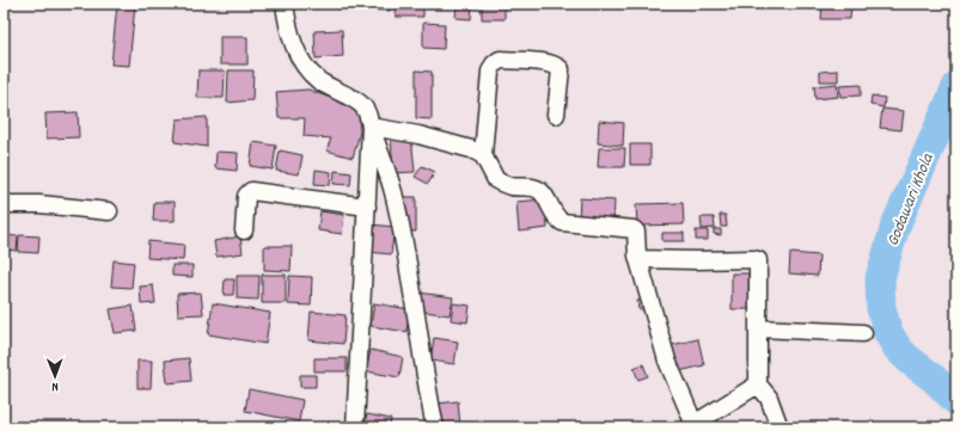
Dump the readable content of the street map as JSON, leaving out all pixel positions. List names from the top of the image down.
{
  "water": ["Godawari Khola"],
  "north": "bottom"
}
